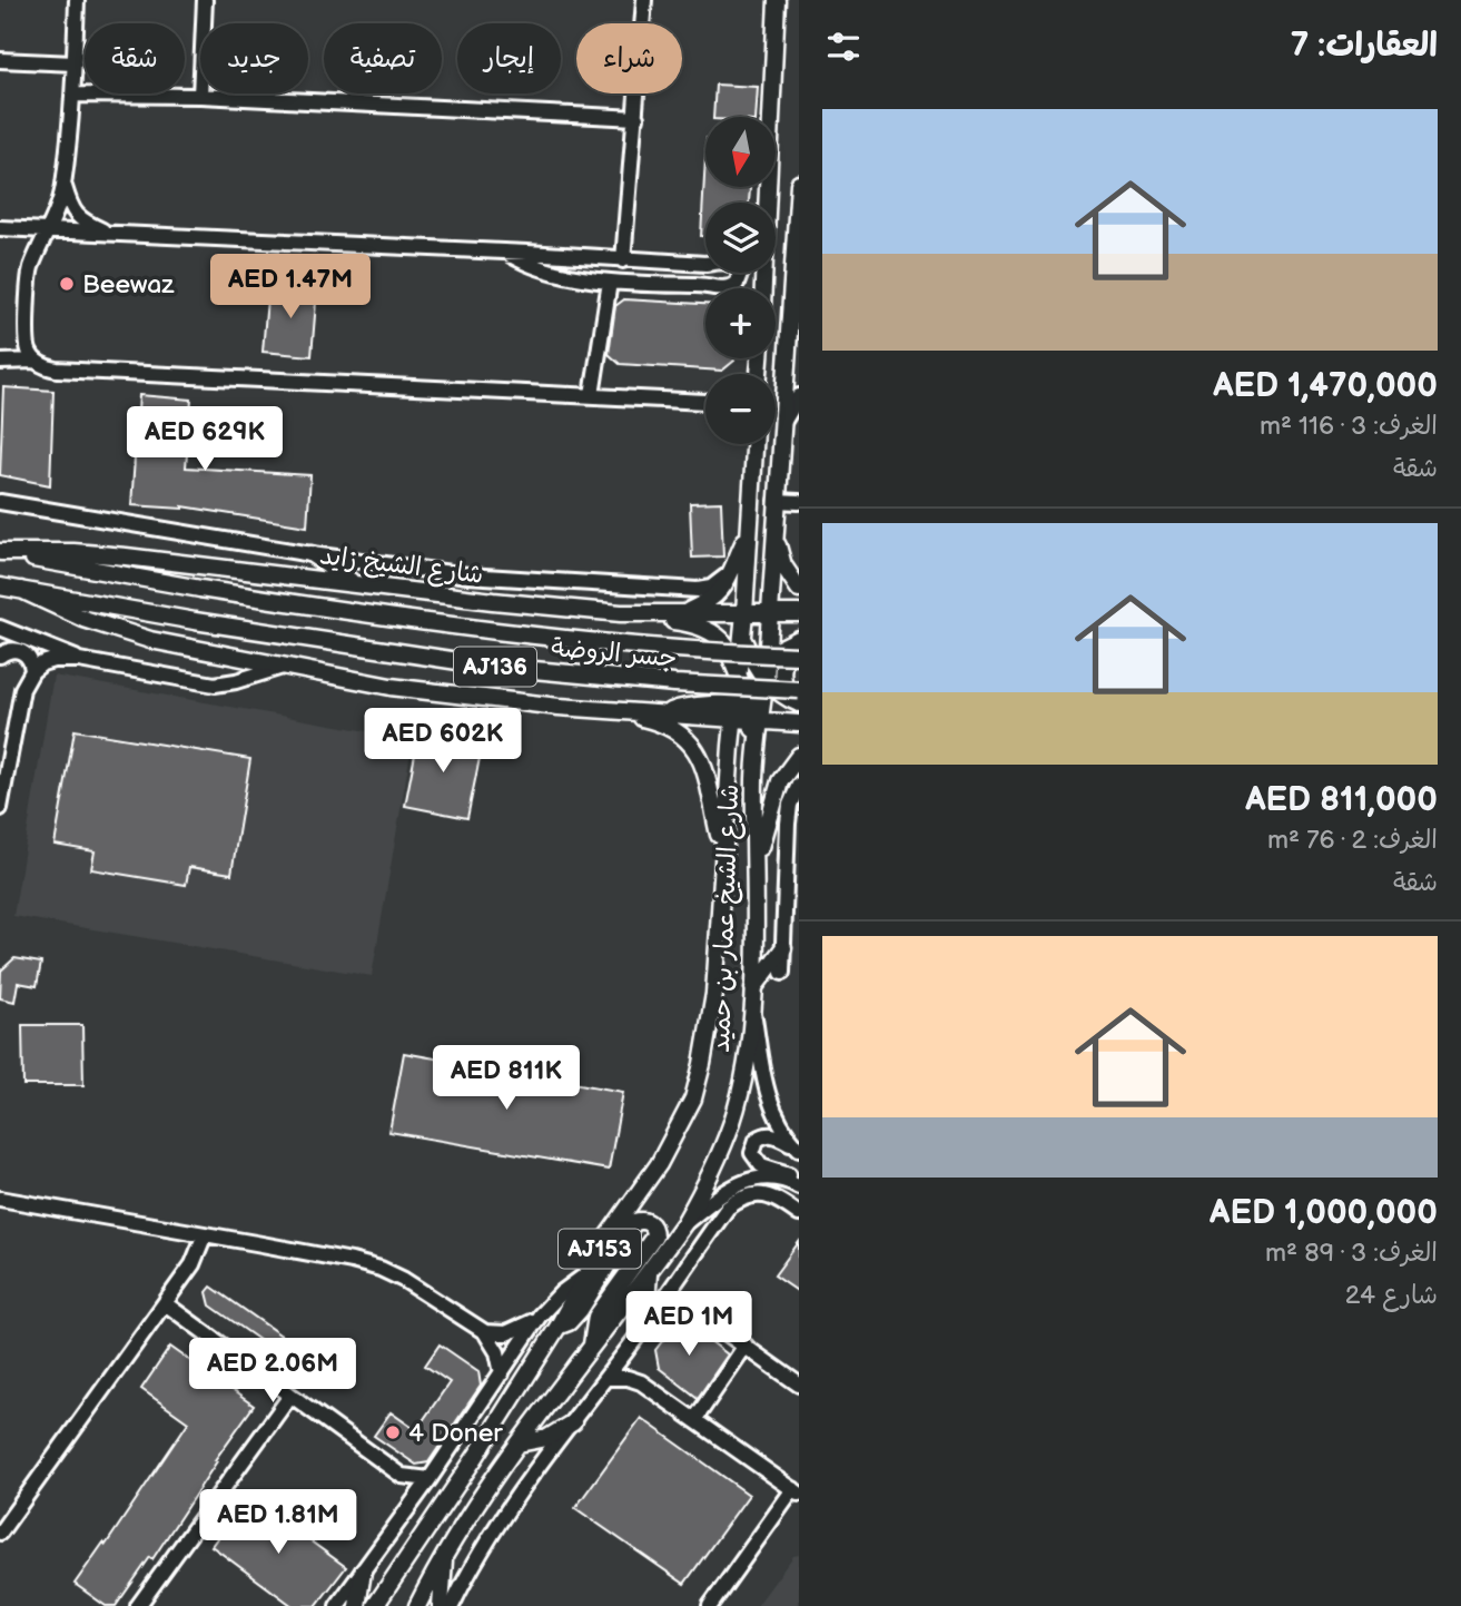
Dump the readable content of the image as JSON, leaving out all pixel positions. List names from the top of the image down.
{
  "streets": {
    "main road": [
      "شارع الشيخ زايد",
      "جسر الروضة",
      "AJ136",
      "شارع الشيخ عمار بن حميد",
      "AJ153"
    ]
  },
  "crossings": [
    ["شارع الشيخ زايد", "جسر الروضة"],
    ["شارع الشيخ زايد", "شارع الشيخ عمار بن حميد"]
  ],
  "places": ["Beewaz", "4 Doner"],
  "north": "bottom",
  "page": {
    "heading": "العقارات: 7",
    "chip": [
      "شراء",
      "إيجار",
      "تصفية",
      "جديد",
      "شقة"
    ],
    "list": [
      {
        "name": "AED 1,470,000",
        "note": "الغرف: 3 · 116 m² · شقة"
      },
      {
        "name": "AED 811,000",
        "note": "الغرف: 2 · 76 m² · شقة"
      },
      {
        "name": "AED 1,000,000",
        "note": "الغرف: 3 · 89 m² · شارع 24"
      }
    ],
    "map_buttons": ["+", "−"],
    "price": [
      "AED 1.47M",
      "AED 629K",
      "AED 602K",
      "AED 811K",
      "AED 1M",
      "AED 2.06M",
      "AED 1.81M"
    ]
  }
}
